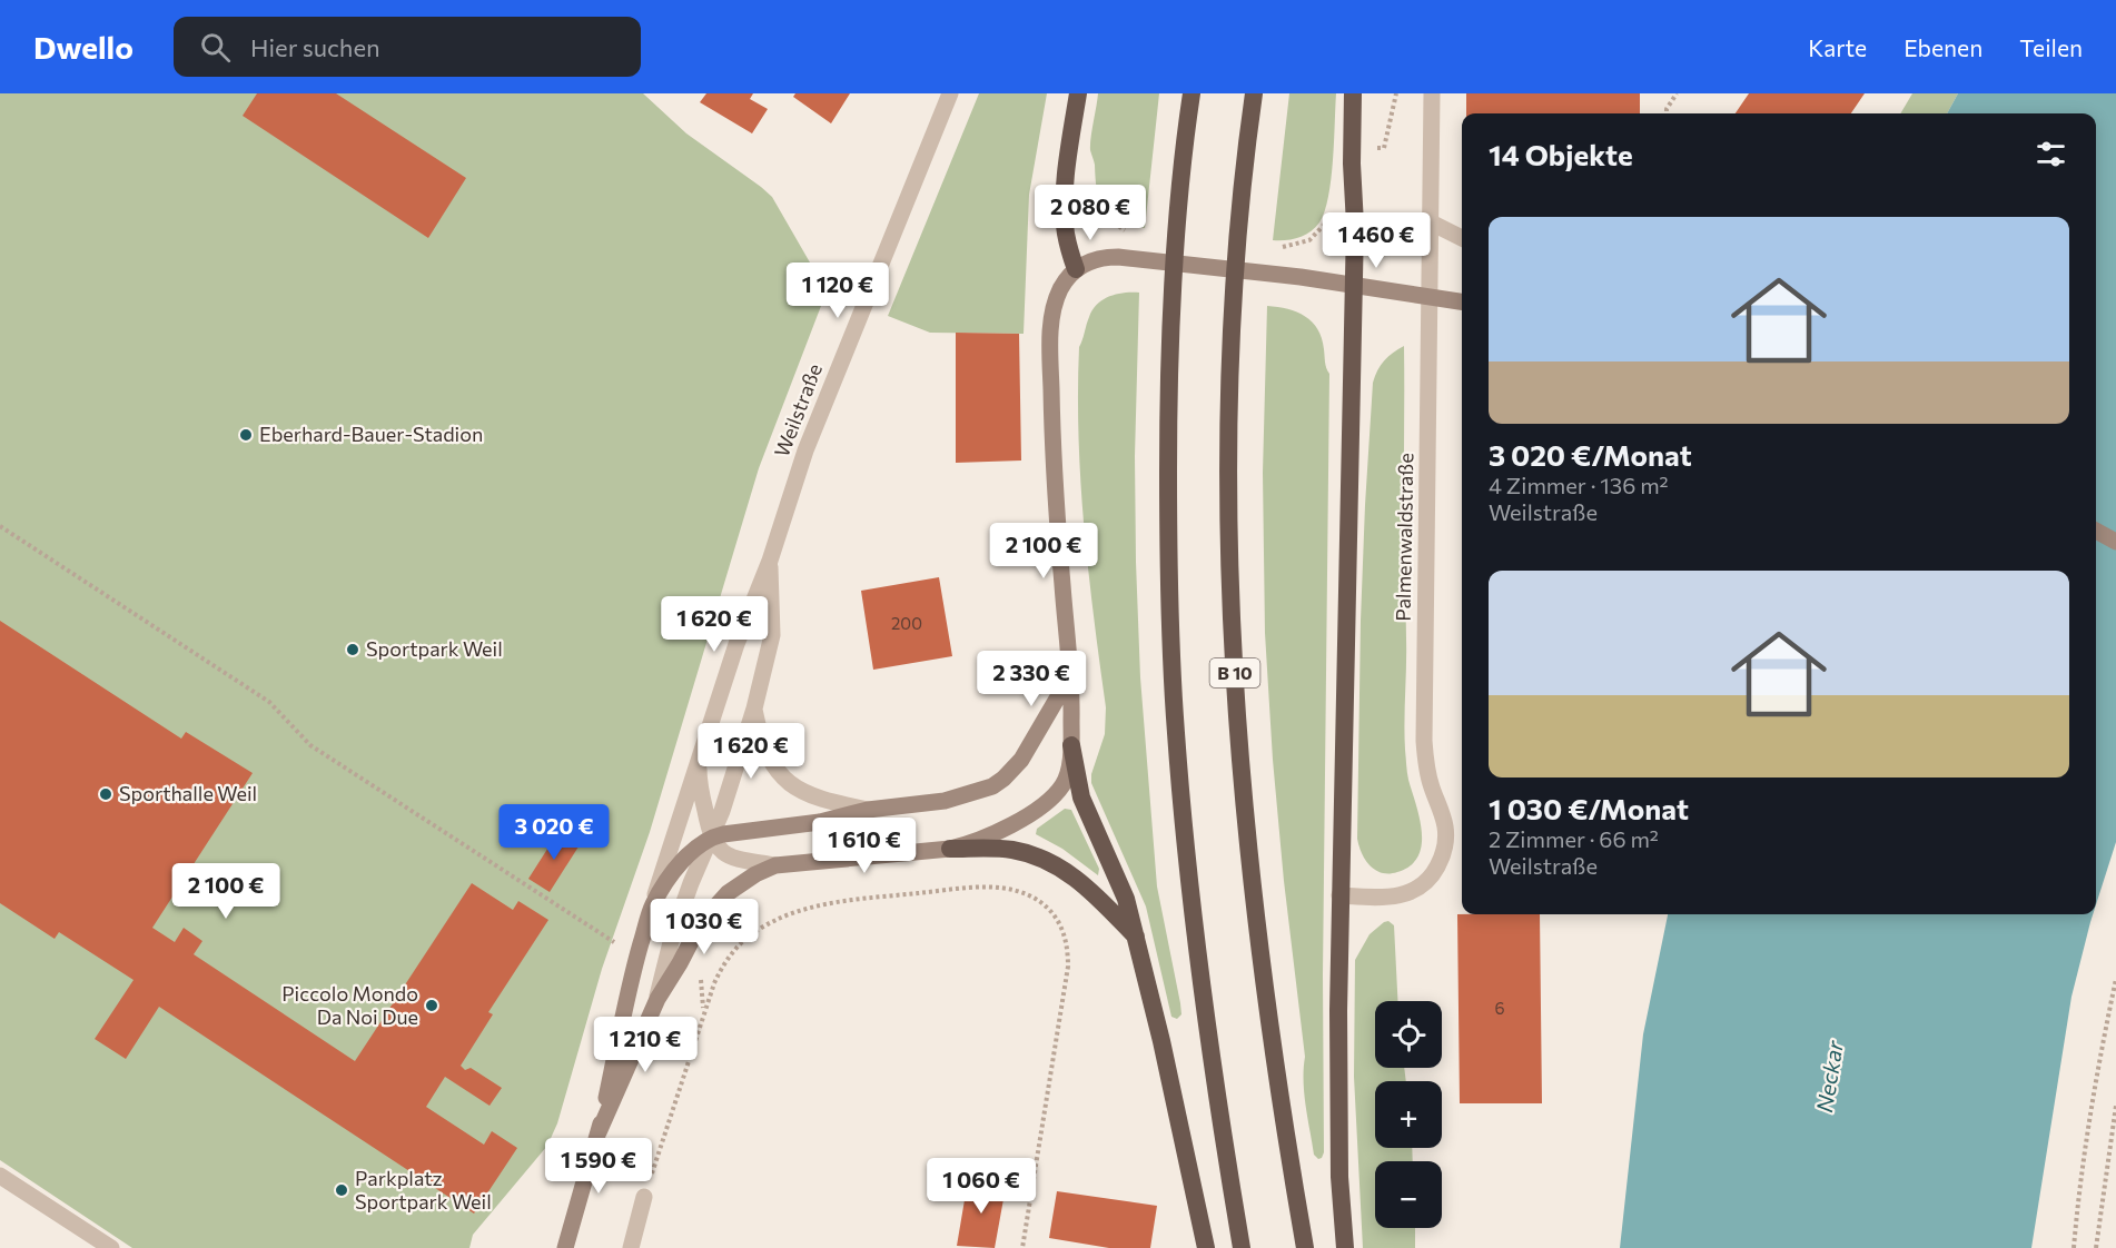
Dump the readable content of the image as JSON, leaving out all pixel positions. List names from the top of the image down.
{
  "streets": {
    "highway": ["B 10"],
    "main road": ["Weilstraße"],
    "street": ["Palmenwaldstraße"]
  },
  "water": ["Neckar"],
  "places": [
    "Eberhard-Bauer-Stadion",
    "Sportpark Weil",
    "Sporthalle Weil",
    "Piccolo Mondo Da Noi Due",
    "Parkplatz Sportpark Weil"
  ],
  "house_numbers": ["200", "6"],
  "page": {
    "header": "Dwello",
    "search": "Hier suchen",
    "nav": ["Karte", "Ebenen", "Teilen"],
    "heading": "14 Objekte",
    "price": [
      "2 080 €",
      "1 460 €",
      "1 120 €",
      "2 100 €",
      "1 620 €",
      "2 330 €",
      "1 620 €",
      "3 020 €",
      "1 610 €",
      "2 100 €",
      "1 030 €",
      "1 210 €",
      "1 590 €",
      "1 060 €"
    ],
    "list": [
      {
        "name": "3 020 €/Monat",
        "note": "4 Zimmer · 136 m² · Weilstraße"
      },
      {
        "name": "1 030 €/Monat",
        "note": "2 Zimmer · 66 m² · Weilstraße"
      }
    ],
    "map_buttons": ["+", "−"]
  }
}
